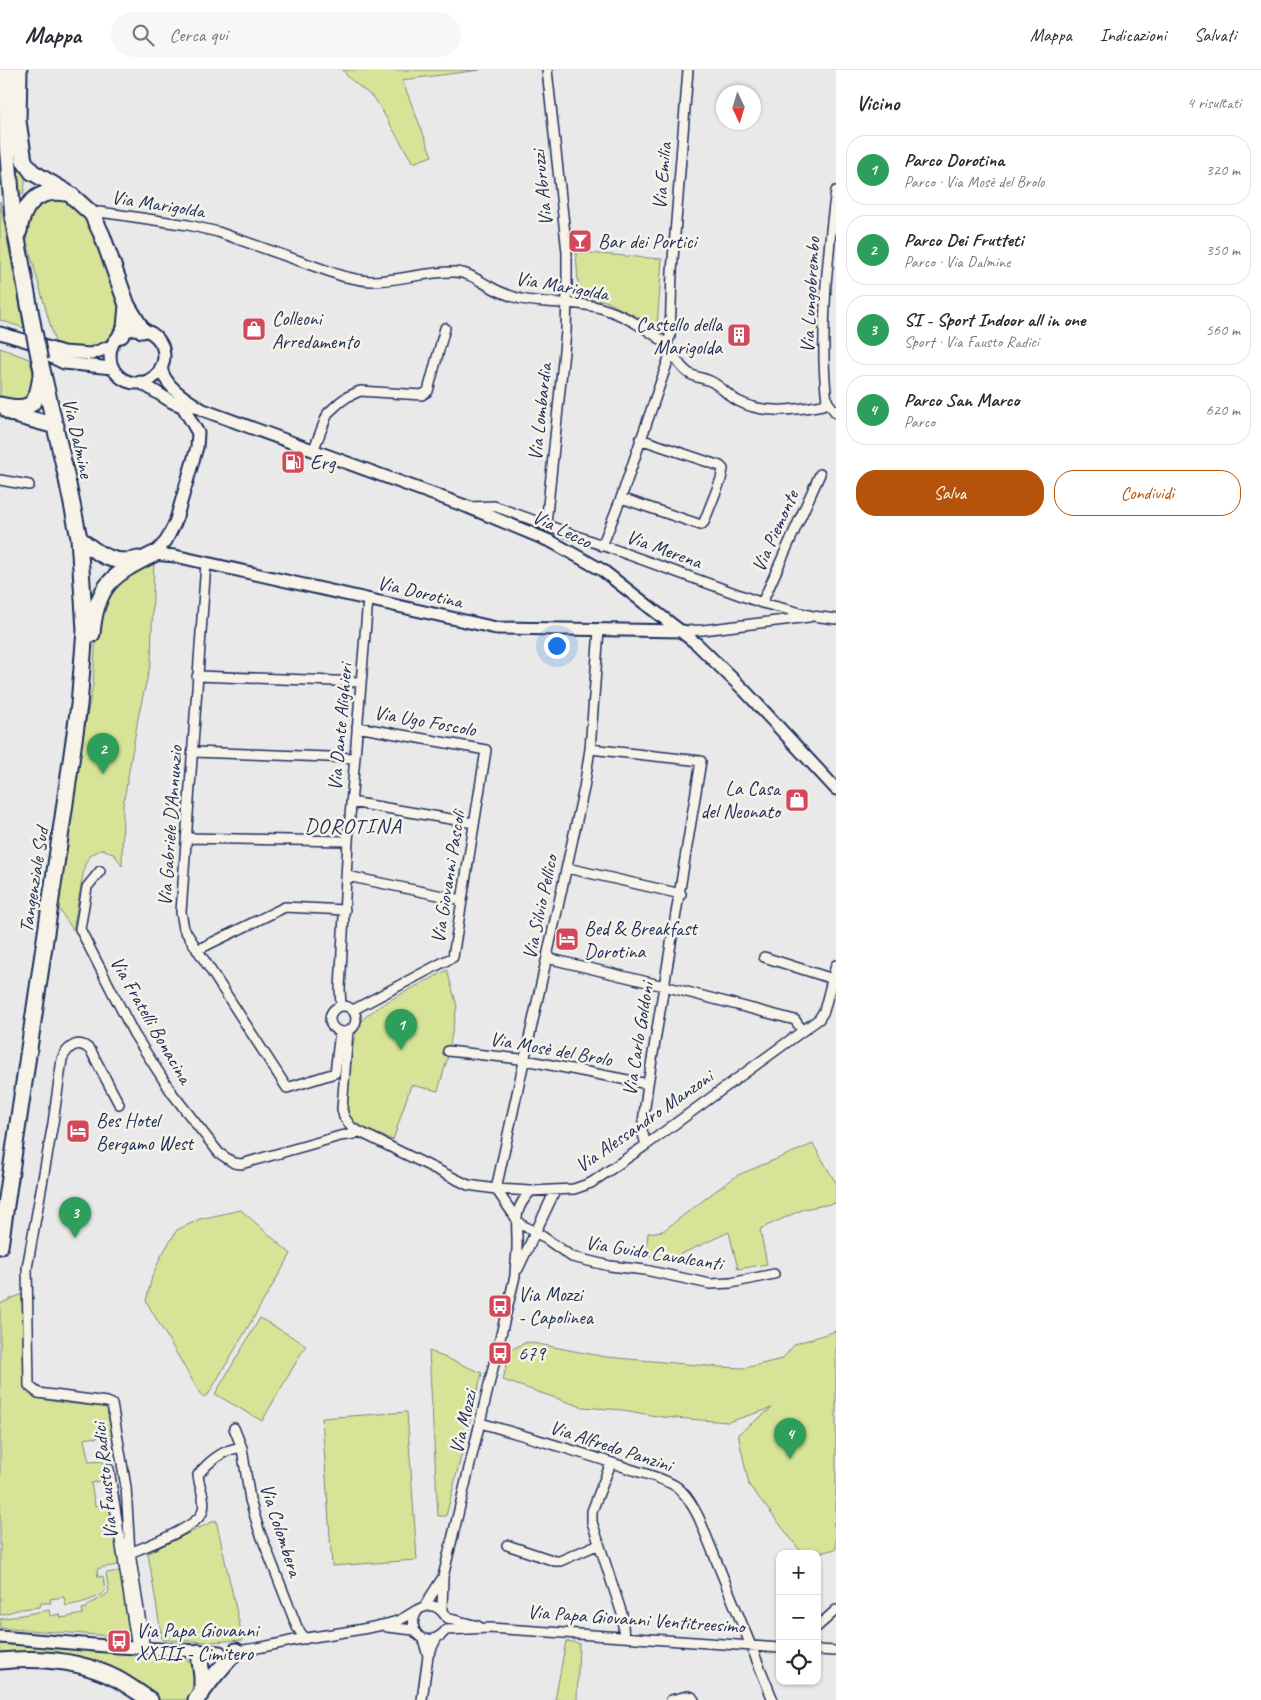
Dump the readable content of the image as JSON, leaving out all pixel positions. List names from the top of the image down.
{
  "streets": {
    "highway": ["Via Dalmine", "Tangenziale Sud"],
    "main road": ["Via Lecco", "Via Dorotina"],
    "street": [
      "Via Emilia",
      "Via Abruzzi",
      "Via Marigolda",
      "Via Lungobrembo",
      "Via Lombardia",
      "Via Piemonte",
      "Via Merena",
      "Via Ugo Foscolo",
      "Via Dante Alighieri",
      "Via Gabriele D'Annunzio",
      "Via Giovanni Pascoli",
      "Via Silvio Pellico",
      "Via Fratelli Bonacina",
      "Via Carlo Goldoni",
      "Via Mosè del Brolo",
      "Via Alessandro Manzoni",
      "Via Guido Cavalcanti",
      "Via Mozzi",
      "Via Alfredo Panzini",
      "Via Fausto Radici",
      "Via Colombera",
      "Via Papa Giovanni Ventitreesimo"
    ]
  },
  "crossings": [
    ["Via Emilia", "Via Marigolda"],
    ["Via Emilia", "Via Merena"],
    ["Via Abruzzi", "Via Marigolda"],
    ["Via Abruzzi", "Via Lombardia"],
    ["Via Marigolda", "Via Lungobrembo"],
    ["Via Marigolda", "Via Lombardia"],
    ["Via Lombardia", "Via Merena"],
    ["Via Dalmine", "Tangenziale Sud"],
    ["Via Lecco", "Via Merena"],
    ["Via Lecco", "Via Dorotina"],
    ["Via Piemonte", "Via Merena"],
    ["Via Merena", "Via Dorotina"],
    ["Via Dorotina", "Via Dante Alighieri"],
    ["Via Dorotina", "Via Gabriele D'Annunzio"],
    ["Via Dorotina", "Via Silvio Pellico"],
    ["Via Ugo Foscolo", "Via Dante Alighieri"],
    ["Via Ugo Foscolo", "Via Giovanni Pascoli"],
    ["Via Dante Alighieri", "Via Gabriele D'Annunzio"],
    ["Via Dante Alighieri", "Via Giovanni Pascoli"],
    ["Via Dante Alighieri", "Via Alessandro Manzoni"],
    ["Via Gabriele D'Annunzio", "Via Giovanni Pascoli"],
    ["Via Gabriele D'Annunzio", "Via Alessandro Manzoni"],
    ["Via Giovanni Pascoli", "Via Alessandro Manzoni"],
    ["Via Silvio Pellico", "Via Carlo Goldoni"],
    ["Via Silvio Pellico", "Via Mosè del Brolo"],
    ["Via Silvio Pellico", "Via Alessandro Manzoni"],
    ["Via Fratelli Bonacina", "Via Alessandro Manzoni"],
    ["Via Carlo Goldoni", "Via Mosè del Brolo"],
    ["Via Carlo Goldoni", "Via Alessandro Manzoni"],
    ["Via Alessandro Manzoni", "Via Mozzi"],
    ["Via Guido Cavalcanti", "Via Mozzi"],
    ["Via Mozzi", "Via Alfredo Panzini"],
    ["Via Alfredo Panzini", "Via Papa Giovanni Ventitreesimo"]
  ],
  "districts": ["DOROTINA"],
  "places": {
    "bar": ["Bar dei Portici"],
    "shop": ["Colleoni Arredamento", "La Casa del Neonato"],
    "building": ["Castello della Marigolda"],
    "fuel station": ["Erg"],
    "hotel": ["Bed & Breakfast Dorotina", "Bes Hotel Bergamo West"],
    "bus stop": ["Via Mozzi - Capolinea", "679", "Via Papa Giovanni XXIII - Cimitero"]
  },
  "north": "bottom",
  "page": {
    "header": "Mappa",
    "search": "Cerca qui",
    "nav": ["Mappa", "Indicazioni", "Salvati"],
    "heading": ["Vicino", "4 risultati"],
    "list": [
      {
        "mark": "1",
        "name": "Parco Dorotina",
        "note": "Parco · Via Mosè del Brolo",
        "value": "320 m"
      },
      {
        "mark": "2",
        "name": "Parco Dei Frutteti",
        "note": "Parco · Via Dalmine",
        "value": "350 m"
      },
      {
        "mark": "3",
        "name": "SI - Sport Indoor all in one",
        "note": "Sport · Via Fausto Radici",
        "value": "560 m"
      },
      {
        "mark": "4",
        "name": "Parco San Marco",
        "note": "Parco",
        "value": "620 m"
      }
    ],
    "buttons": ["Salva", "Condividi"],
    "pins": [
      "2",
      "1",
      "3",
      "4"
    ],
    "map_buttons": ["+", "−"]
  }
}
